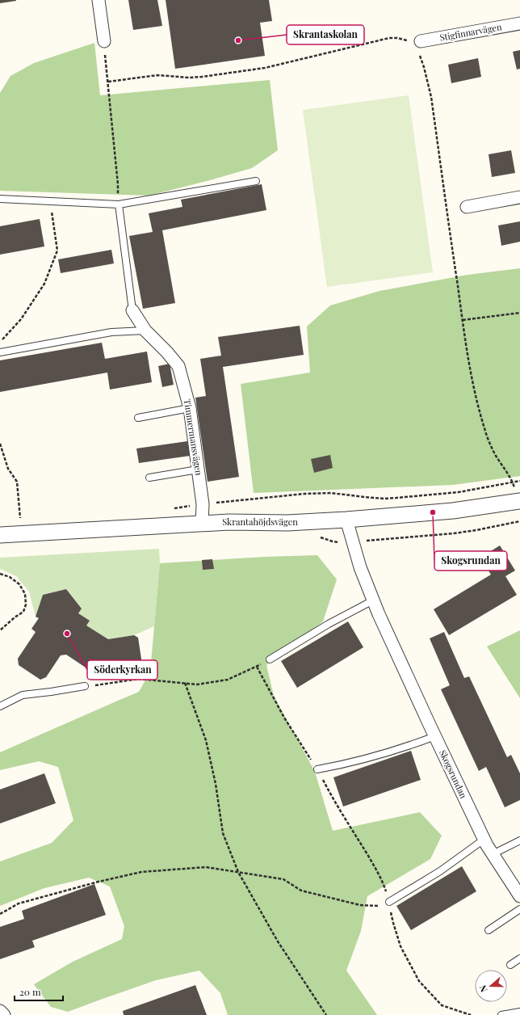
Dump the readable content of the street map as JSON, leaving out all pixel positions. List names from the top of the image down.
{
  "streets": {
    "street": [
      "Stigfinnarvägen",
      "Timmermansvägen",
      "Skrantahöjdsvägen",
      "Skogsrundan"
    ]
  },
  "crossings": [
    ["Timmermansvägen", "Skrantahöjdsvägen"],
    ["Skrantahöjdsvägen", "Skogsrundan"]
  ],
  "places": ["Skrantaskolan", "Skogsrundan", "Söderkyrkan"],
  "scale_bar": "20 m",
  "north": "left"
}
